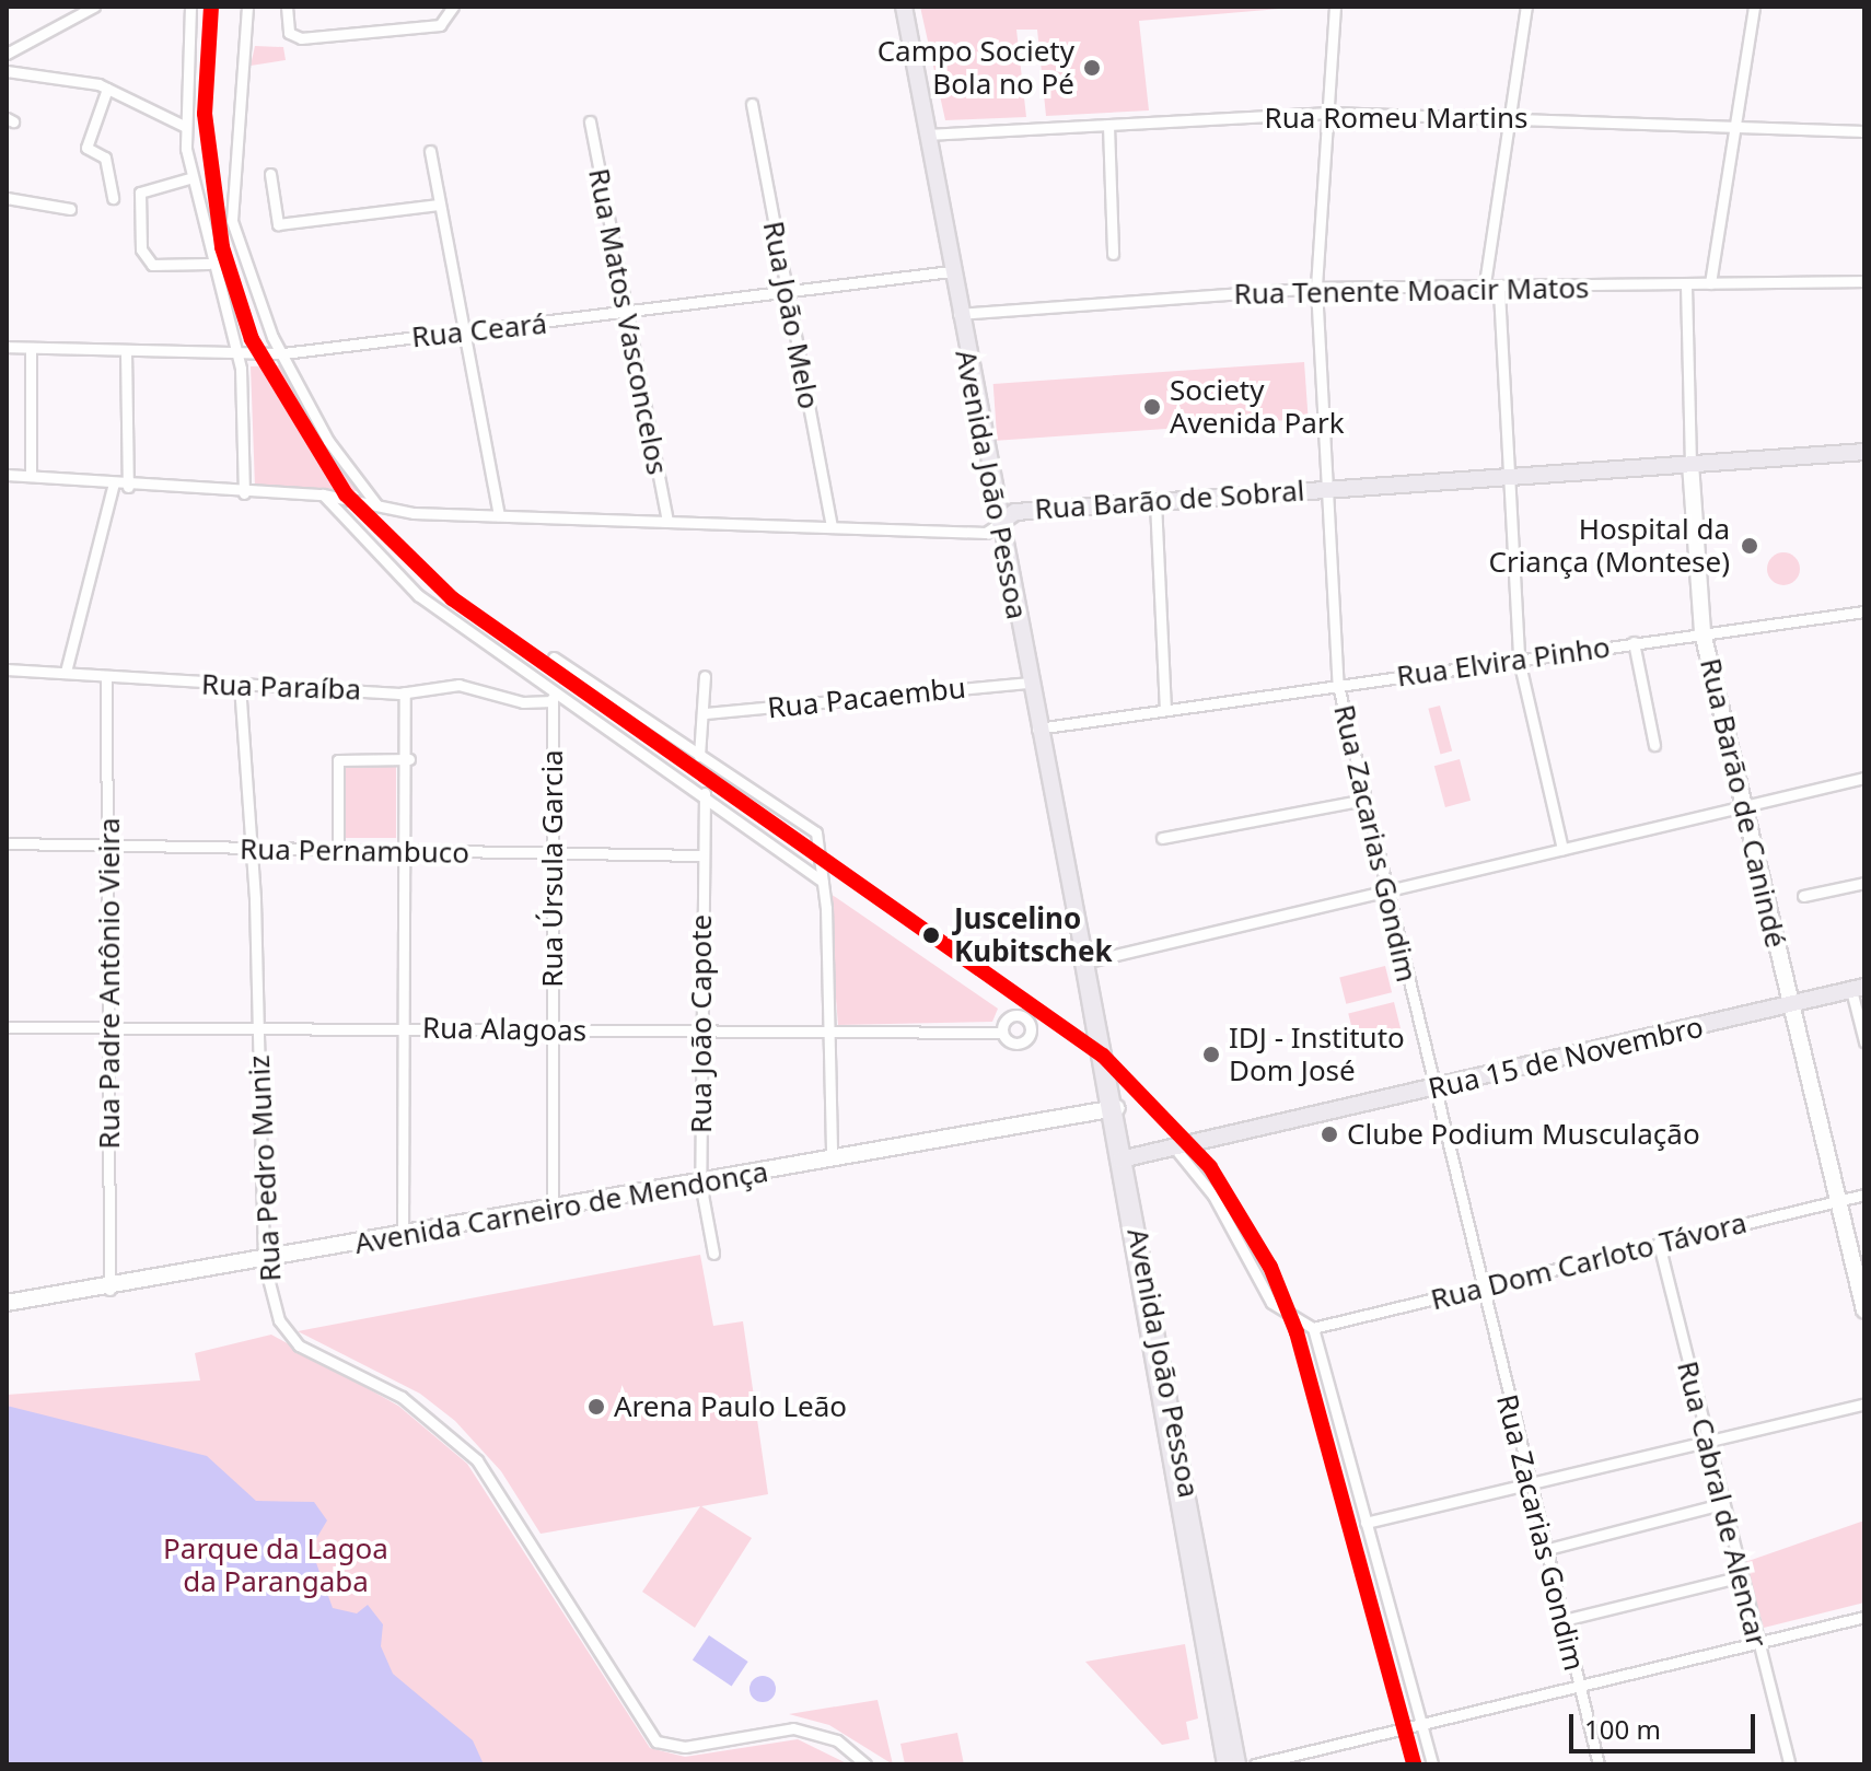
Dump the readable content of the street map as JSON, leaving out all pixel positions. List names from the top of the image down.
{
  "streets": {
    "main road": [
      "Avenida João Pessoa",
      "Rua Barão de Sobral",
      "Rua Barão de Canindé",
      "Rua 15 de Novembro",
      "Avenida Carneiro de Mendonça"
    ],
    "street": [
      "Rua Romeu Martins",
      "Rua Tenente Moacir Matos",
      "Rua João Melo",
      "Rua Matos Vasconcelos",
      "Rua Ceará",
      "Rua Elvira Pinho",
      "Rua Paraíba",
      "Rua Pacaembu",
      "Rua Zacarias Gondim",
      "Rua Pernambuco",
      "Rua Úrsula Garcia",
      "Rua Padre Antônio Vieira",
      "Rua João Capote",
      "Rua Alagoas",
      "Rua Pedro Muniz",
      "Rua Dom Carloto Távora",
      "Rua Cabral de Alencar"
    ]
  },
  "crossings": [
    ["Rua Romeu Martins", "Avenida João Pessoa"],
    ["Rua Romeu Martins", "Rua Zacarias Gondim"],
    ["Rua Tenente Moacir Matos", "Avenida João Pessoa"],
    ["Rua Tenente Moacir Matos", "Rua Barão de Canindé"],
    ["Rua Tenente Moacir Matos", "Rua Zacarias Gondim"],
    ["Rua João Melo", "Rua Ceará"],
    ["Rua João Melo", "Rua Barão de Sobral"],
    ["Rua Matos Vasconcelos", "Rua Ceará"],
    ["Rua Matos Vasconcelos", "Rua Barão de Sobral"],
    ["Rua Ceará", "Avenida João Pessoa"],
    ["Avenida João Pessoa", "Rua Barão de Sobral"],
    ["Avenida João Pessoa", "Rua Elvira Pinho"],
    ["Avenida João Pessoa", "Rua Pacaembu"],
    ["Avenida João Pessoa", "Rua 15 de Novembro"],
    ["Avenida João Pessoa", "Avenida Carneiro de Mendonça"],
    ["Rua Barão de Sobral", "Rua Barão de Canindé"],
    ["Rua Barão de Sobral", "Rua Zacarias Gondim"],
    ["Rua Elvira Pinho", "Rua Barão de Canindé"],
    ["Rua Elvira Pinho", "Rua Zacarias Gondim"],
    ["Rua Paraíba", "Rua Úrsula Garcia"],
    ["Rua Paraíba", "Rua Padre Antônio Vieira"],
    ["Rua Paraíba", "Rua Pedro Muniz"],
    ["Rua Barão de Canindé", "Rua 15 de Novembro"],
    ["Rua Barão de Canindé", "Rua Dom Carloto Távora"],
    ["Rua Zacarias Gondim", "Rua 15 de Novembro"],
    ["Rua Zacarias Gondim", "Rua Dom Carloto Távora"],
    ["Rua Pernambuco", "Rua Úrsula Garcia"],
    ["Rua Pernambuco", "Rua Padre Antônio Vieira"],
    ["Rua Pernambuco", "Rua João Capote"],
    ["Rua Pernambuco", "Rua Pedro Muniz"],
    ["Rua Úrsula Garcia", "Rua Alagoas"],
    ["Rua Úrsula Garcia", "Avenida Carneiro de Mendonça"],
    ["Rua Padre Antônio Vieira", "Rua Alagoas"],
    ["Rua Padre Antônio Vieira", "Avenida Carneiro de Mendonça"],
    ["Rua João Capote", "Rua Alagoas"],
    ["Rua João Capote", "Avenida Carneiro de Mendonça"],
    ["Rua Alagoas", "Rua Pedro Muniz"],
    ["Rua Pedro Muniz", "Avenida Carneiro de Mendonça"],
    ["Rua Dom Carloto Távora", "Rua Cabral de Alencar"]
  ],
  "parks": ["Parque da Lagoa da Parangaba"],
  "places": [
    "Campo Society Bola no Pé",
    "Society Avenida Park",
    "Hospital da Criança (Montese)",
    "Juscelino Kubitschek",
    "IDJ - Instituto Dom José",
    "Clube Podium Musculação",
    "Arena Paulo Leão"
  ],
  "scale_bar": "100 m"
}
